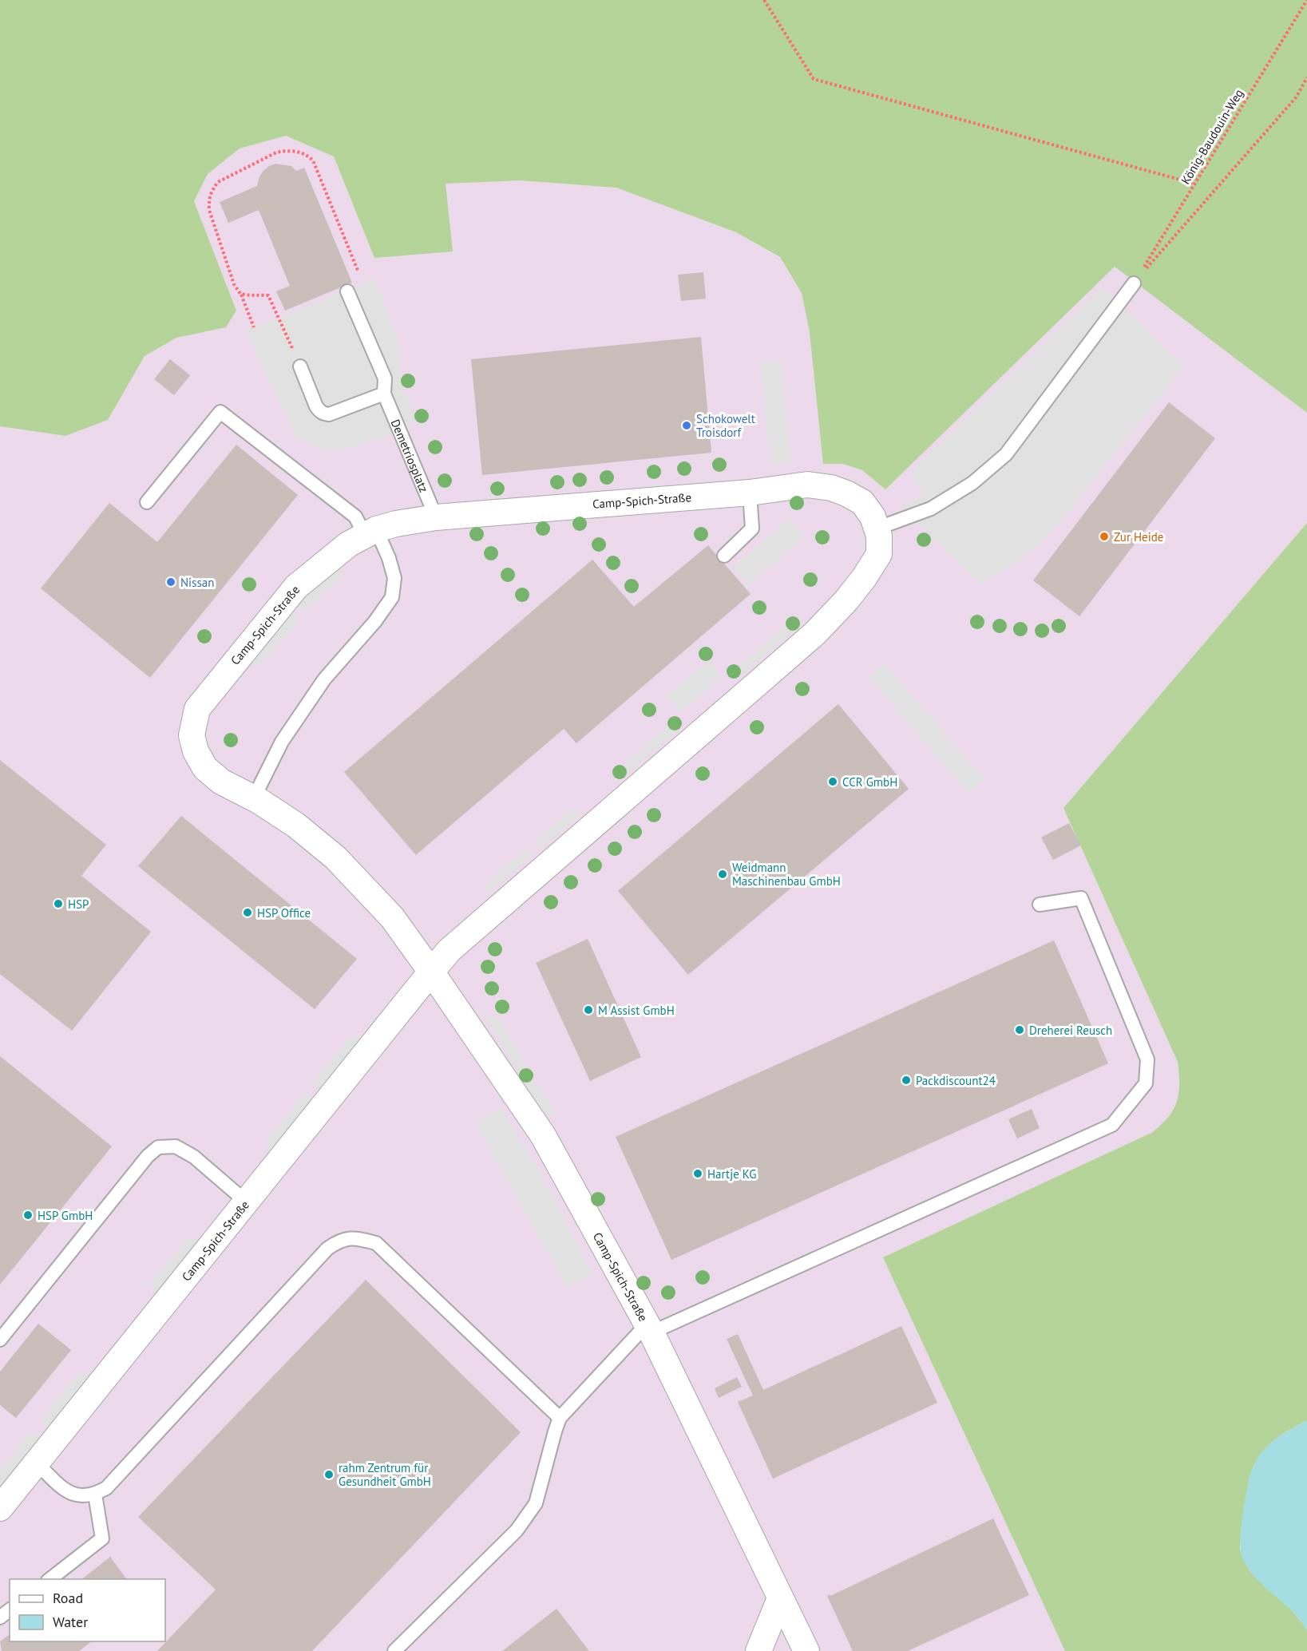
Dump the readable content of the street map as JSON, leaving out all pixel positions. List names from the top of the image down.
{
  "streets": {
    "street": ["Camp-Spich-Straße"],
    "lane": ["Demetriosplatz"],
    "path": ["König-Baudouin-Weg"]
  },
  "crossings": [
    ["Demetriosplatz", "Camp-Spich-Straße"]
  ],
  "places": [
    "Schokowelt Troisdorf",
    "Zur Heide",
    "Nissan",
    "CCR GmbH",
    "Weidmann Maschinenbau GmbH",
    "HSP",
    "HSP Office",
    "M Assist GmbH",
    "Dreherei Reusch",
    "Packdiscount24",
    "Hartje KG",
    "HSP GmbH",
    "rahm Zentrum für Gesundheit GmbH"
  ],
  "legend": ["Road", "Water"]
}
